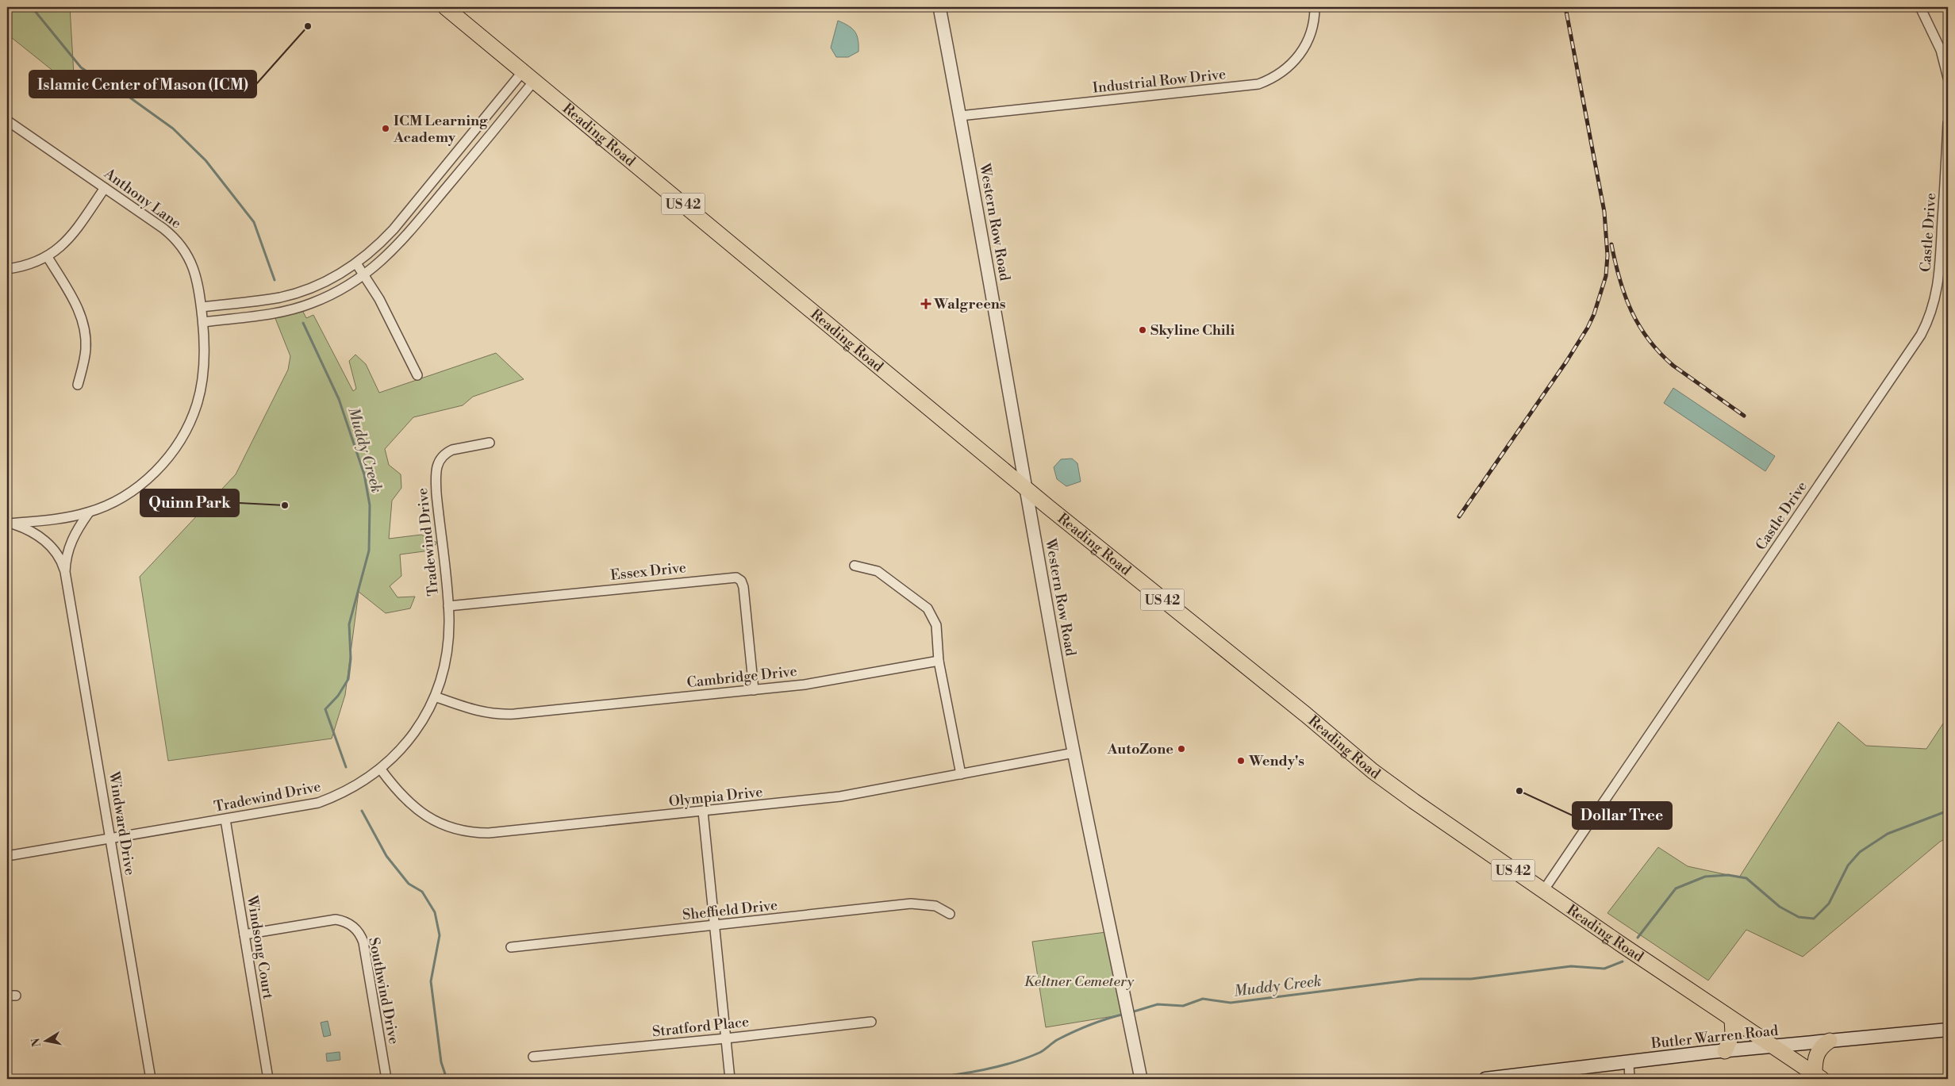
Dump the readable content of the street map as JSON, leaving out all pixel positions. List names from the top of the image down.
{
  "streets": {
    "main road": ["Reading Road", "US 42", "Butler Warren Road"],
    "street": [
      "Industrial Row Drive",
      "Anthony Lane",
      "Western Row Road",
      "Castle Drive",
      "Tradewind Drive",
      "Essex Drive",
      "Cambridge Drive",
      "Olympia Drive",
      "Windward Drive",
      "Sheffield Drive",
      "Windsong Court",
      "Southwind Drive",
      "Stratford Place"
    ]
  },
  "crossings": [
    ["Industrial Row Drive", "Western Row Road"],
    ["Reading Road", "US 42"],
    ["Reading Road", "Western Row Road"],
    ["Reading Road", "Castle Drive"],
    ["Reading Road", "Butler Warren Road"],
    ["Anthony Lane", "Windward Drive"],
    ["US 42", "Butler Warren Road"],
    ["Western Row Road", "Olympia Drive"],
    ["Tradewind Drive", "Essex Drive"],
    ["Tradewind Drive", "Cambridge Drive"],
    ["Tradewind Drive", "Olympia Drive"],
    ["Tradewind Drive", "Windward Drive"],
    ["Tradewind Drive", "Windsong Court"],
    ["Essex Drive", "Cambridge Drive"],
    ["Windsong Court", "Southwind Drive"]
  ],
  "water": ["Muddy Creek"],
  "parks": ["Keltner Cemetery"],
  "places": {
    "other": [
      "Islamic Center of Mason (ICM)",
      "ICM Learning Academy",
      "Skyline Chili",
      "Quinn Park",
      "AutoZone",
      "Wendy's",
      "Dollar Tree"
    ],
    "health": ["Walgreens"]
  },
  "north": "left"
}
